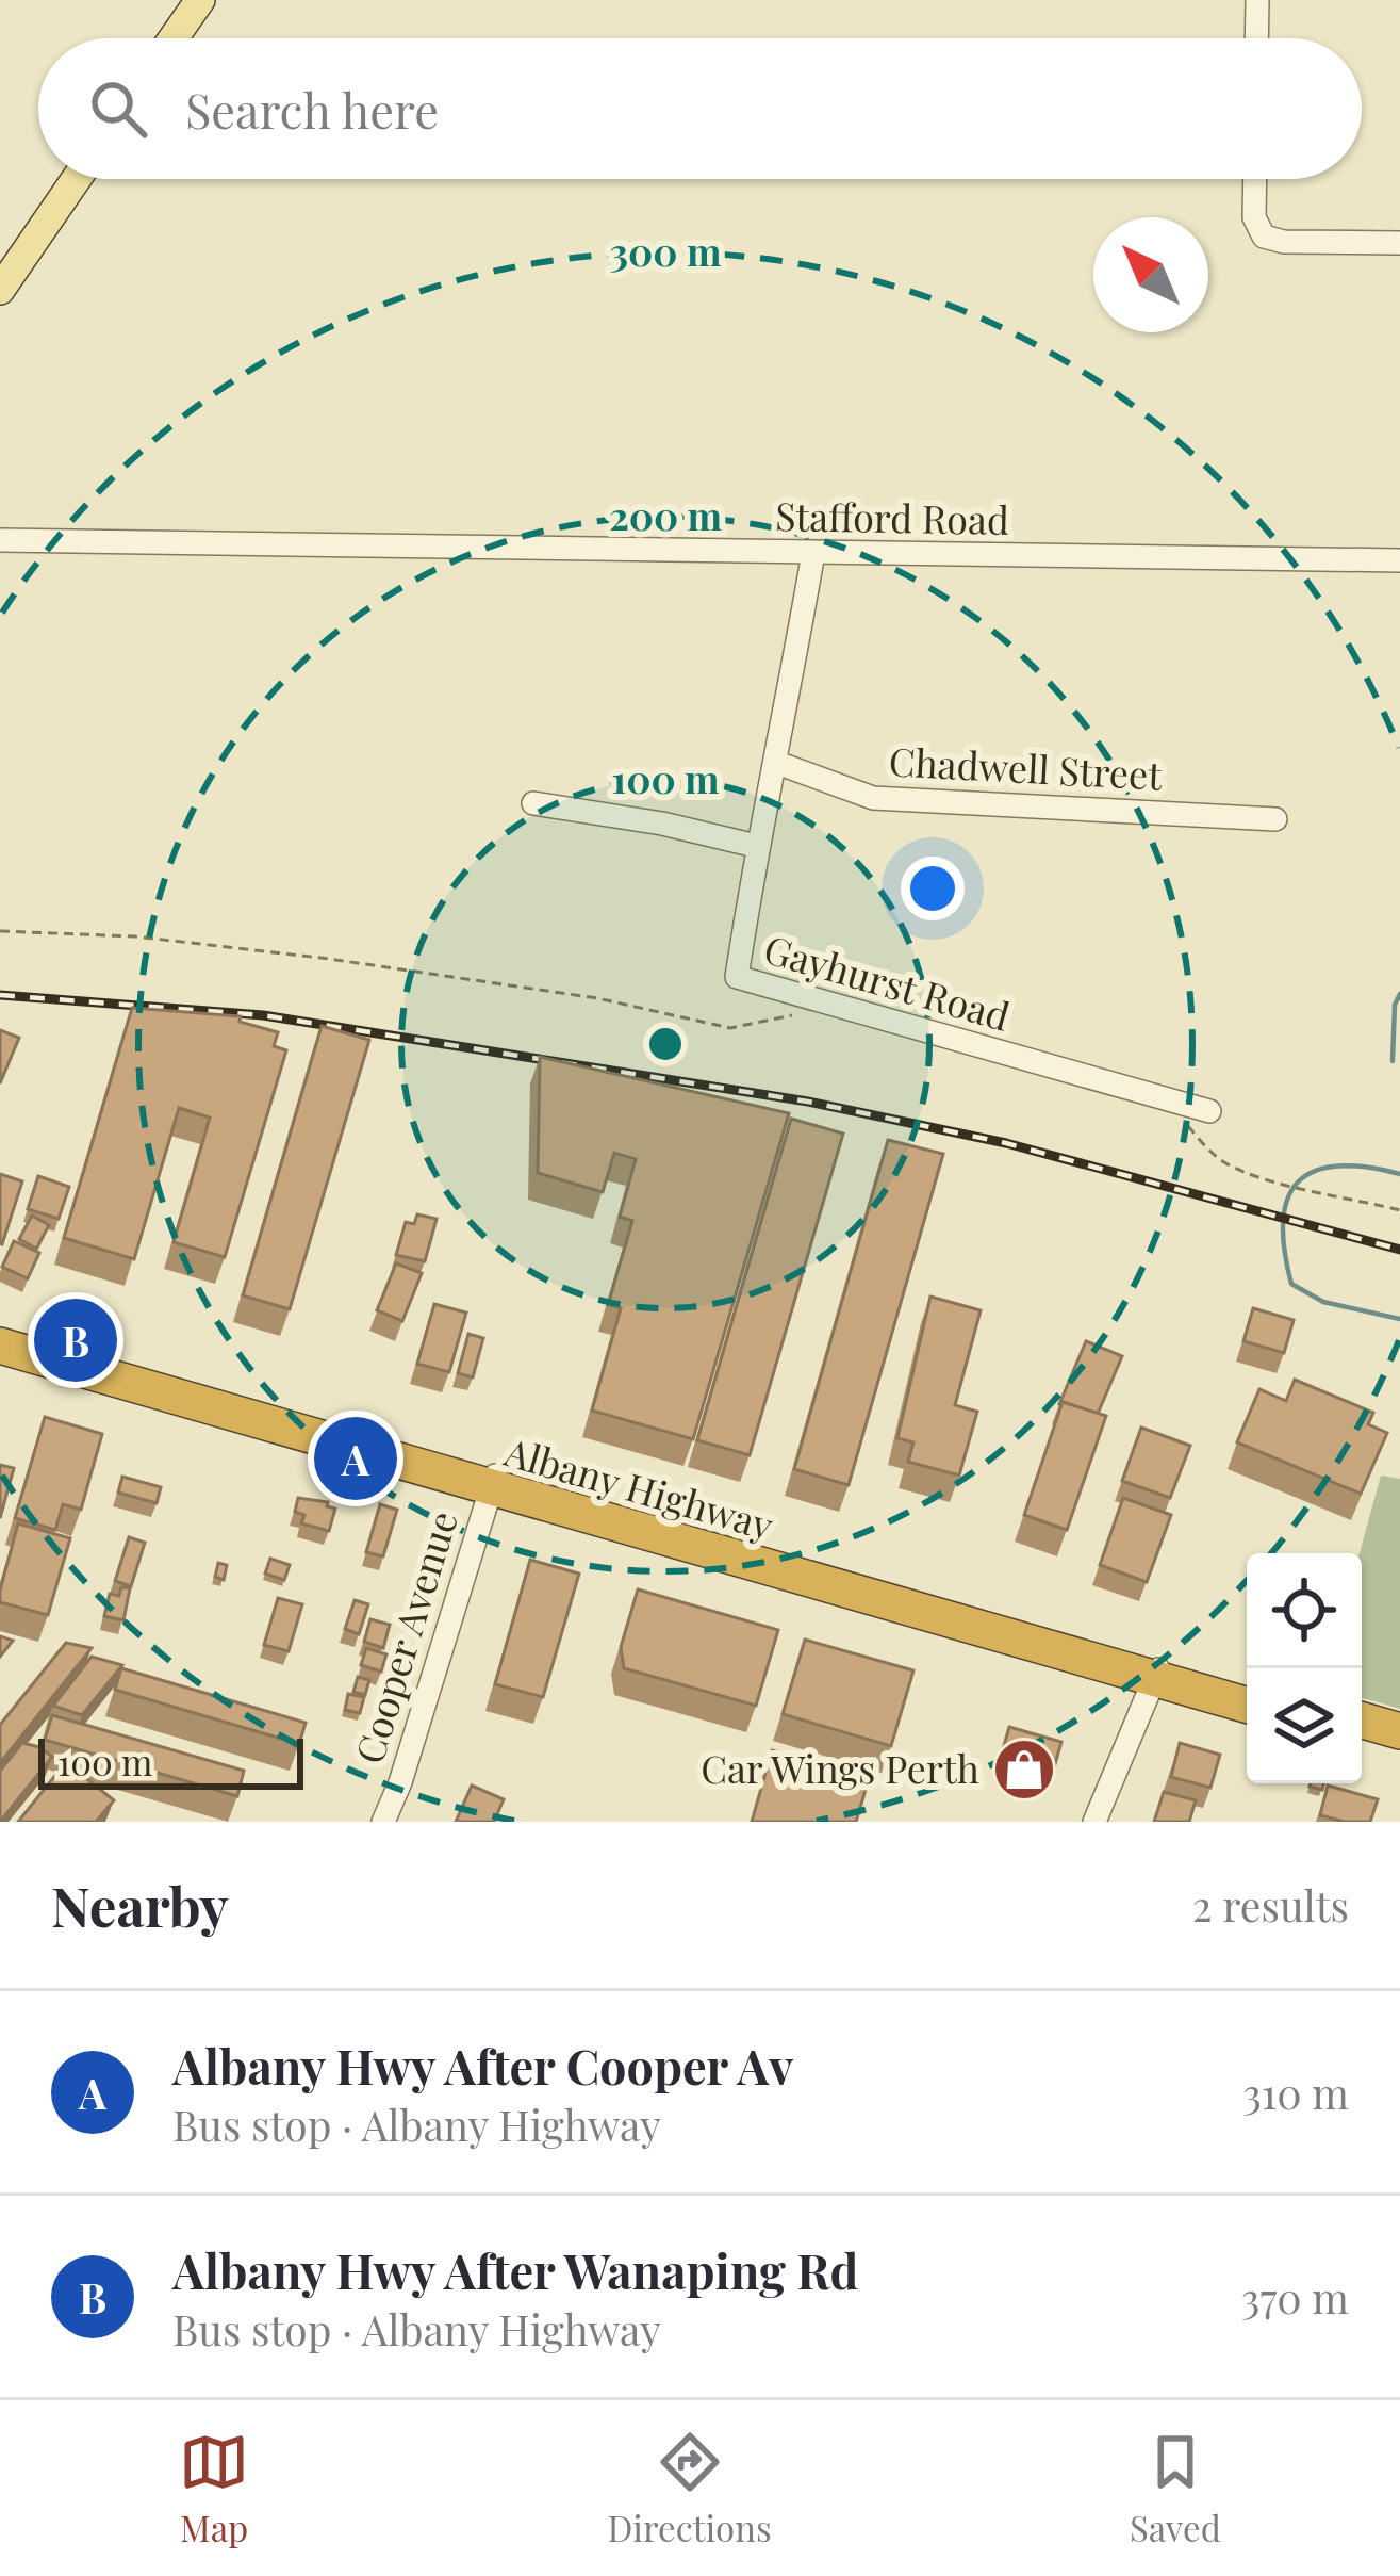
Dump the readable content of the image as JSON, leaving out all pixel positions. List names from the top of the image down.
{
  "streets": {
    "highway": ["Albany Highway"],
    "street": [
      "Stafford Road",
      "Chadwell Street",
      "Gayhurst Road",
      "Cooper Avenue"
    ]
  },
  "crossings": [
    ["Stafford Road", "Gayhurst Road"],
    ["Chadwell Street", "Gayhurst Road"],
    ["Albany Highway", "Cooper Avenue"]
  ],
  "places": {
    "shop": ["Car Wings Perth"]
  },
  "scale_bar": "100 m",
  "north": "top left",
  "page": {
    "search": "Search here",
    "pins": ["B", "A"],
    "scale": "100 m",
    "heading": ["Nearby", "2 results"],
    "list": [
      {
        "mark": "A",
        "name": "Albany Hwy After Cooper Av",
        "note": "Bus stop · Albany Highway",
        "value": "310 m"
      },
      {
        "mark": "B",
        "name": "Albany Hwy After Wanaping Rd",
        "note": "Bus stop · Albany Highway",
        "value": "370 m"
      }
    ],
    "nav": ["Map", "Directions", "Saved"]
  },
  "rings": ["300 m", "200 m", "100 m"]
}
